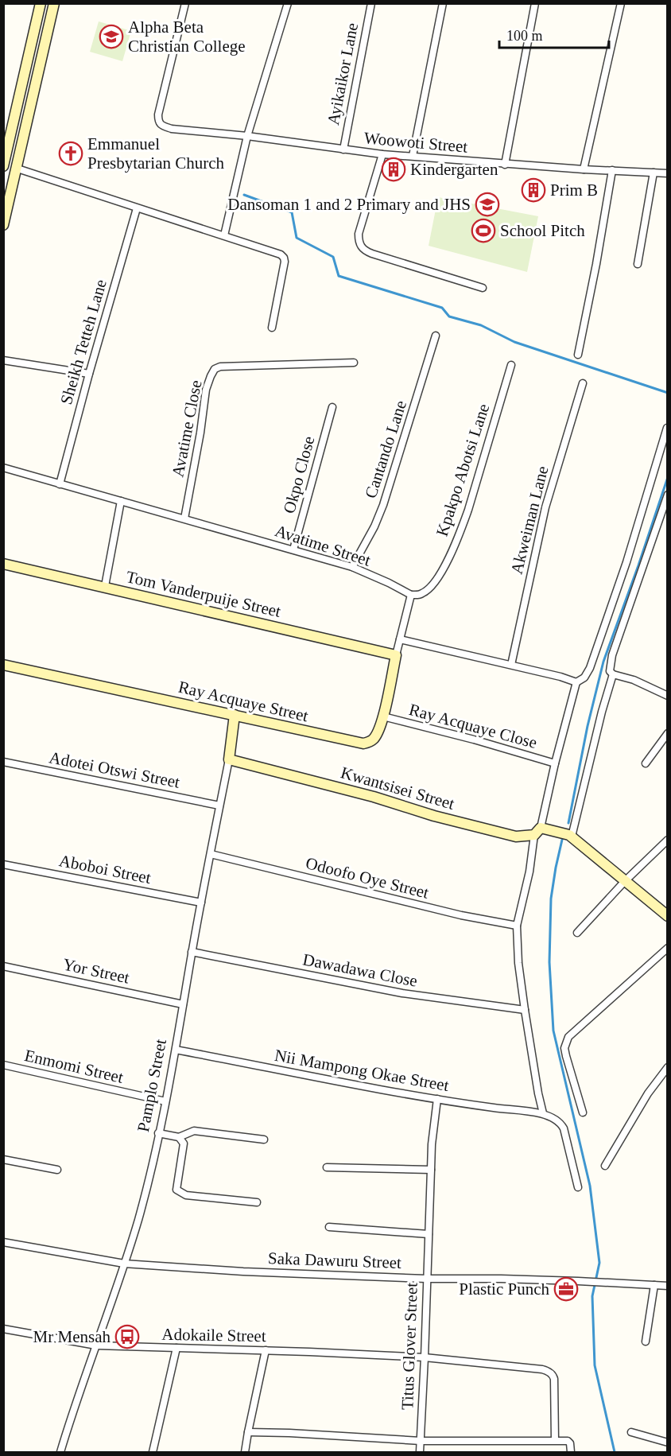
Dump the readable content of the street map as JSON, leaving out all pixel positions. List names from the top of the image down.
{
  "streets": {
    "street": [
      "Ayikaikor Lane",
      "Woowoti Street",
      "Sheikh Tetteh Lane",
      "Avatime Close",
      "Cantando Lane",
      "Kpakpo Abotsi Lane",
      "Okpo Close",
      "Akweiman Lane",
      "Avatime Street",
      "Tom Vanderpuije Street",
      "Ray Acquaye Street",
      "Ray Acquaye Close",
      "Adotei Otswi Street",
      "Kwantsisei Street",
      "Aboboi Street",
      "Odoofo Oye Street",
      "Dawadawa Close",
      "Yor Street",
      "Enmomi Street",
      "Nii Mampong Okae Street",
      "Pamplo Street",
      "Saka Dawuru Street",
      "Adokaile Street",
      "Titus Glover Street"
    ]
  },
  "crossings": [
    ["Ayikaikor Lane", "Woowoti Street"],
    ["Sheikh Tetteh Lane", "Avatime Street"],
    ["Avatime Close", "Avatime Street"],
    ["Cantando Lane", "Avatime Street"],
    ["Kpakpo Abotsi Lane", "Avatime Street"],
    ["Okpo Close", "Avatime Street"],
    ["Tom Vanderpuije Street", "Ray Acquaye Street"],
    ["Ray Acquaye Street", "Ray Acquaye Close"],
    ["Ray Acquaye Street", "Pamplo Street"],
    ["Adotei Otswi Street", "Pamplo Street"],
    ["Kwantsisei Street", "Pamplo Street"],
    ["Aboboi Street", "Pamplo Street"],
    ["Odoofo Oye Street", "Pamplo Street"],
    ["Dawadawa Close", "Pamplo Street"],
    ["Yor Street", "Pamplo Street"],
    ["Enmomi Street", "Pamplo Street"],
    ["Nii Mampong Okae Street", "Pamplo Street"],
    ["Nii Mampong Okae Street", "Titus Glover Street"],
    ["Pamplo Street", "Saka Dawuru Street"],
    ["Pamplo Street", "Adokaile Street"],
    ["Saka Dawuru Street", "Titus Glover Street"],
    ["Adokaile Street", "Titus Glover Street"]
  ],
  "places": {
    "school or university": ["Alpha Beta Christian College", "Dansoman 1 and 2 Primary and JHS"],
    "church": ["Emmanuel Presbytarian Church"],
    "building": ["Kindergarten", "Prim B"],
    "sports": ["School Pitch"],
    "office": ["Plastic Punch"],
    "bus stop": ["Mr Mensah"]
  },
  "scale_bar": "100 m"
}
